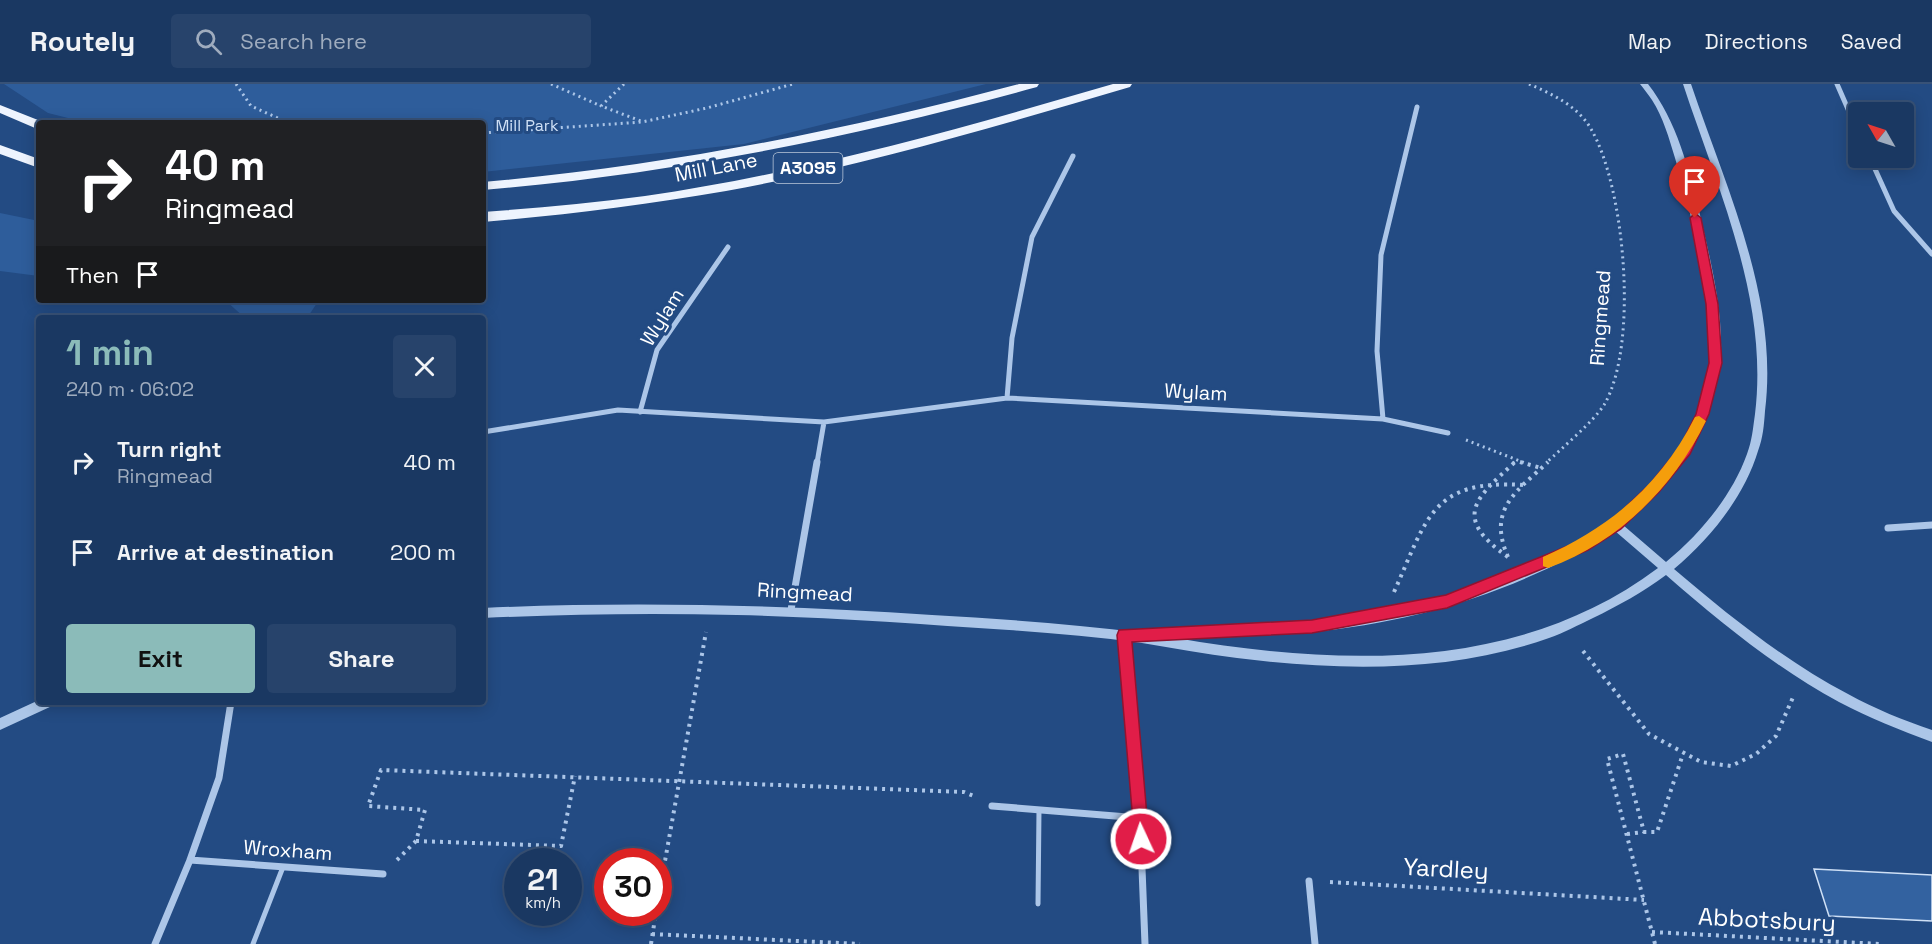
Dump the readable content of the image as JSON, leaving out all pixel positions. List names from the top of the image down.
{
  "streets": {
    "main road": ["Mill Lane", "A3095"],
    "street": ["Wylam", "Ringmead", "Wroxham"],
    "path": ["Yardley", "Abbotsbury"]
  },
  "parks": ["Mill Park"],
  "north": "top left",
  "page": {
    "header": "Routely",
    "search": "Search here",
    "nav": ["Map", "Directions", "Saved"],
    "turn": ["40 m", "Ringmead"],
    "then": "Then",
    "heading": ["1 min", "240 m · 06:02"],
    "list": [
      {
        "name": "Turn right",
        "note": "Ringmead",
        "value": "40 m"
      },
      {
        "name": "Arrive at destination",
        "value": "200 m"
      }
    ],
    "buttons": ["Exit", "Share"],
    "speed": "21 km/h",
    "limit": "30"
  }
}
